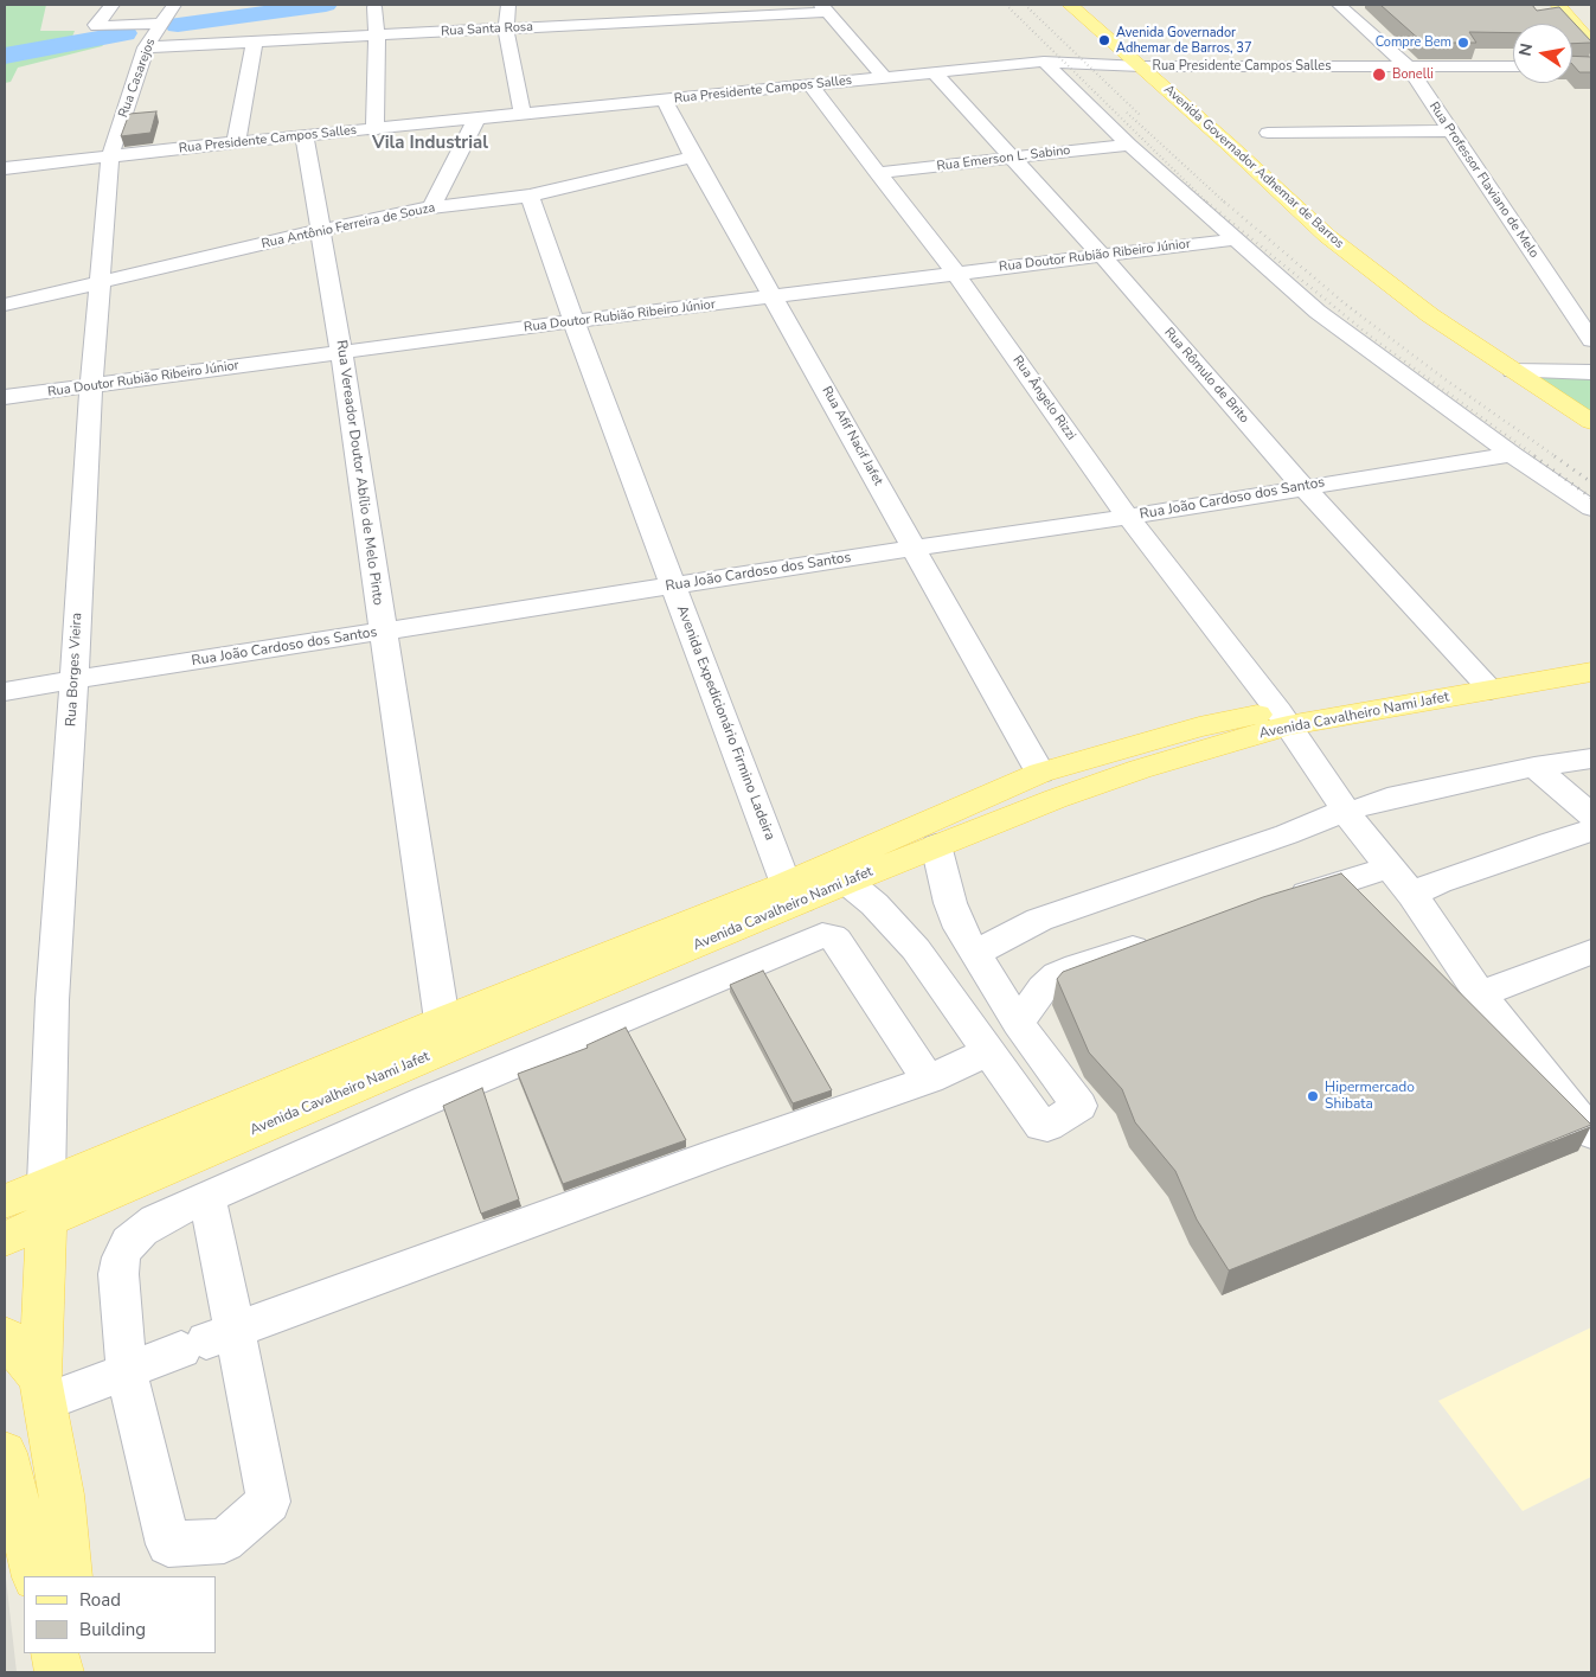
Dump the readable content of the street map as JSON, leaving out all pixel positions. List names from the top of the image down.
{
  "streets": {
    "main road": ["Avenida Governador Adhemar de Barros", "Avenida Cavalheiro Nami Jafet"],
    "street": [
      "Rua Santa Rosa",
      "Rua Presidente Campos Salles",
      "Rua Casarejos",
      "Rua Emerson L. Sabino",
      "Rua Professor Flaviano de Melo",
      "Rua Antônio Ferreira de Souza",
      "Rua Doutor Rubião Ribeiro Júnior",
      "Rua Rômulo de Brito",
      "Rua Ângelo Rizzi",
      "Rua Afif Nacif Jafet",
      "Rua Vereador Doutor Abílio de Melo Pinto",
      "Rua João Cardoso dos Santos",
      "Rua Borges Vieira",
      "Avenida Expedicionário Firmino Ladeira"
    ]
  },
  "crossings": [
    ["Rua Santa Rosa", "Rua Casarejos"],
    ["Rua Presidente Campos Salles", "Rua Casarejos"],
    ["Rua Presidente Campos Salles", "Avenida Governador Adhemar de Barros"],
    ["Rua Presidente Campos Salles", "Rua Professor Flaviano de Melo"],
    ["Rua Presidente Campos Salles", "Rua Rômulo de Brito"],
    ["Rua Presidente Campos Salles", "Rua Ângelo Rizzi"],
    ["Rua Presidente Campos Salles", "Rua Afif Nacif Jafet"],
    ["Rua Presidente Campos Salles", "Rua Vereador Doutor Abílio de Melo Pinto"],
    ["Rua Presidente Campos Salles", "Rua Borges Vieira"],
    ["Rua Casarejos", "Rua Borges Vieira"],
    ["Rua Emerson L. Sabino", "Rua Rômulo de Brito"],
    ["Rua Emerson L. Sabino", "Rua Ângelo Rizzi"],
    ["Rua Antônio Ferreira de Souza", "Rua Afif Nacif Jafet"],
    ["Rua Antônio Ferreira de Souza", "Rua Vereador Doutor Abílio de Melo Pinto"],
    ["Rua Antônio Ferreira de Souza", "Rua Borges Vieira"],
    ["Rua Antônio Ferreira de Souza", "Avenida Expedicionário Firmino Ladeira"],
    ["Rua Doutor Rubião Ribeiro Júnior", "Rua Rômulo de Brito"],
    ["Rua Doutor Rubião Ribeiro Júnior", "Rua Ângelo Rizzi"],
    ["Rua Doutor Rubião Ribeiro Júnior", "Rua Afif Nacif Jafet"],
    ["Rua Doutor Rubião Ribeiro Júnior", "Rua Vereador Doutor Abílio de Melo Pinto"],
    ["Rua Doutor Rubião Ribeiro Júnior", "Rua Borges Vieira"],
    ["Rua Doutor Rubião Ribeiro Júnior", "Avenida Expedicionário Firmino Ladeira"],
    ["Rua Rômulo de Brito", "Rua João Cardoso dos Santos"],
    ["Rua Rômulo de Brito", "Avenida Cavalheiro Nami Jafet"],
    ["Rua Ângelo Rizzi", "Rua João Cardoso dos Santos"],
    ["Rua Ângelo Rizzi", "Avenida Cavalheiro Nami Jafet"],
    ["Rua Afif Nacif Jafet", "Rua João Cardoso dos Santos"],
    ["Rua Afif Nacif Jafet", "Avenida Cavalheiro Nami Jafet"],
    ["Rua Vereador Doutor Abílio de Melo Pinto", "Rua João Cardoso dos Santos"],
    ["Rua Vereador Doutor Abílio de Melo Pinto", "Avenida Cavalheiro Nami Jafet"],
    ["Rua João Cardoso dos Santos", "Rua Borges Vieira"],
    ["Rua João Cardoso dos Santos", "Avenida Expedicionário Firmino Ladeira"],
    ["Rua Borges Vieira", "Avenida Cavalheiro Nami Jafet"],
    ["Avenida Cavalheiro Nami Jafet", "Avenida Expedicionário Firmino Ladeira"]
  ],
  "districts": ["Vila Industrial"],
  "places": [
    "Avenida Governador Adhemar de Barros, 37",
    "Compre Bem",
    "Bonelli",
    "Hipermercado Shibata"
  ],
  "legend": ["Road", "Building"],
  "north": "left"
}
